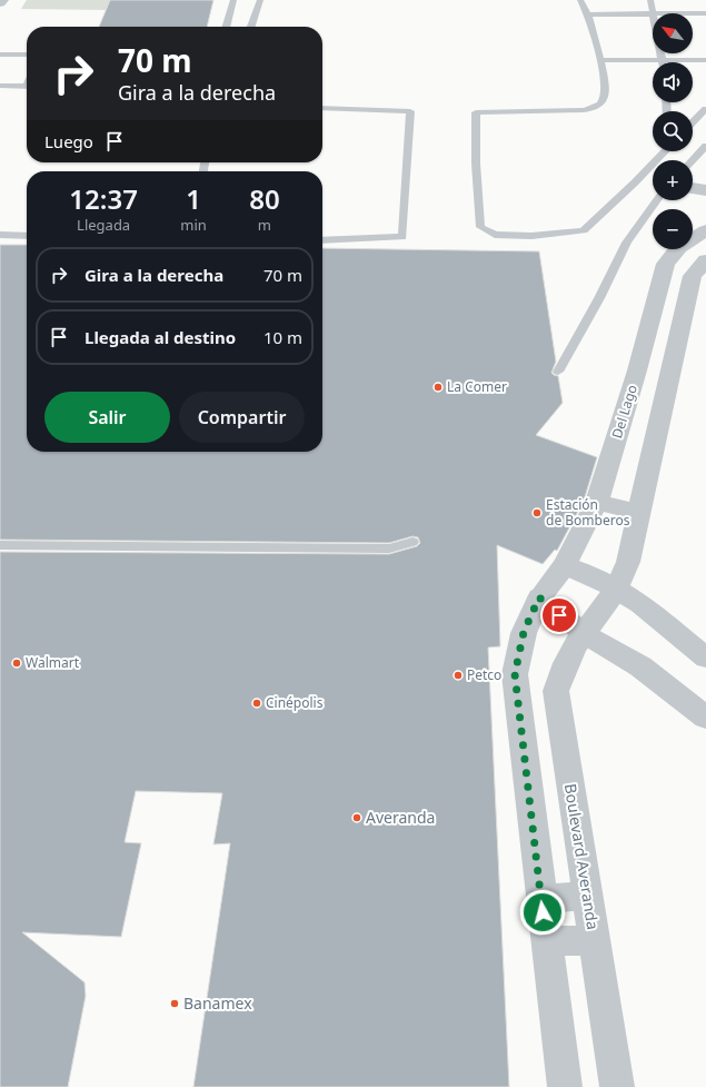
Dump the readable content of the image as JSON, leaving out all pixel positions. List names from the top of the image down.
{
  "streets": {
    "street": ["Del Lago", "Boulevard Averanda"]
  },
  "places": [
    "La Comer",
    "Estación de Bomberos",
    "Walmart",
    "Petco",
    "Cinépolis",
    "Averanda",
    "Banamex"
  ],
  "north": "top left",
  "page": {
    "map_buttons": ["+", "−"],
    "turn": ["70 m", "Gira a la derecha"],
    "then": "Luego",
    "eta": [
      "12:37",
      "Llegada",
      "1",
      "min",
      "80",
      "m"
    ],
    "list": [
      {
        "name": "Gira a la derecha",
        "value": "70 m"
      },
      {
        "name": "Llegada al destino",
        "value": "10 m"
      }
    ],
    "buttons": ["Salir", "Compartir"]
  }
}
